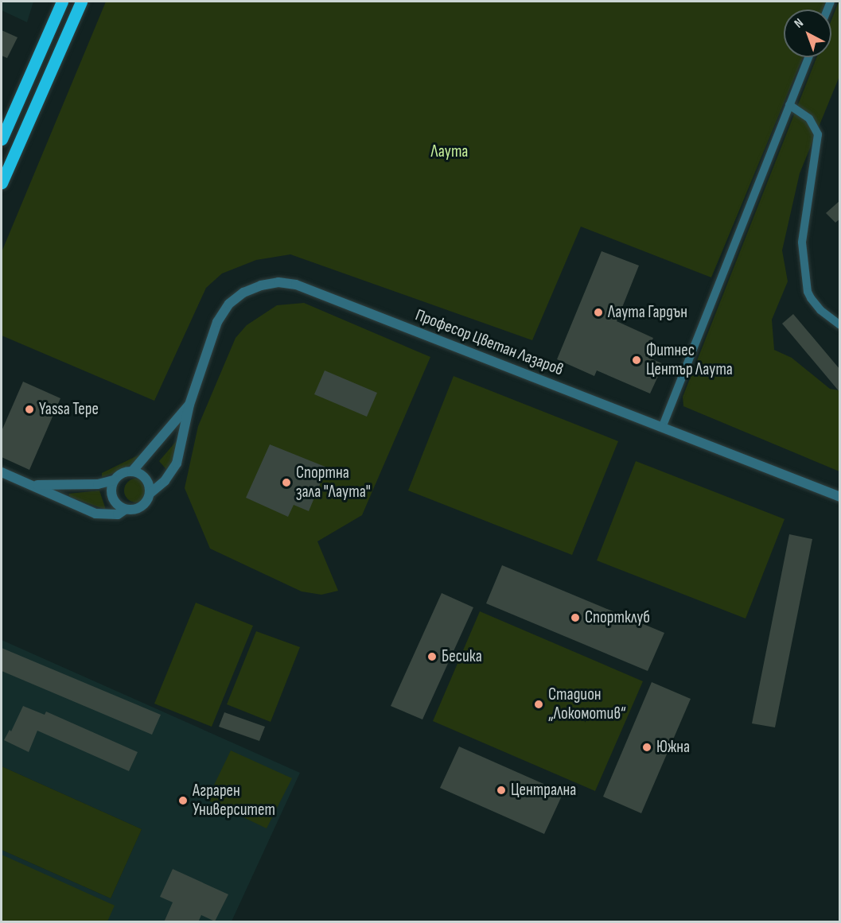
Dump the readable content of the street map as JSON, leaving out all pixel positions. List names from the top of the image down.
{
  "streets": {
    "street": ["Професор Цветан Лазаров"]
  },
  "parks": ["Лаута"],
  "places": [
    "Лаута Гардън",
    "Фитнес Център Лаута",
    "Yassa Tepe",
    "Спортна зала \"Лаута\"",
    "Спортклуб",
    "Бесика",
    "Стадион „Локомотив“",
    "Южна",
    "Централна",
    "Аграрен Университет"
  ],
  "north": "top left"
}
